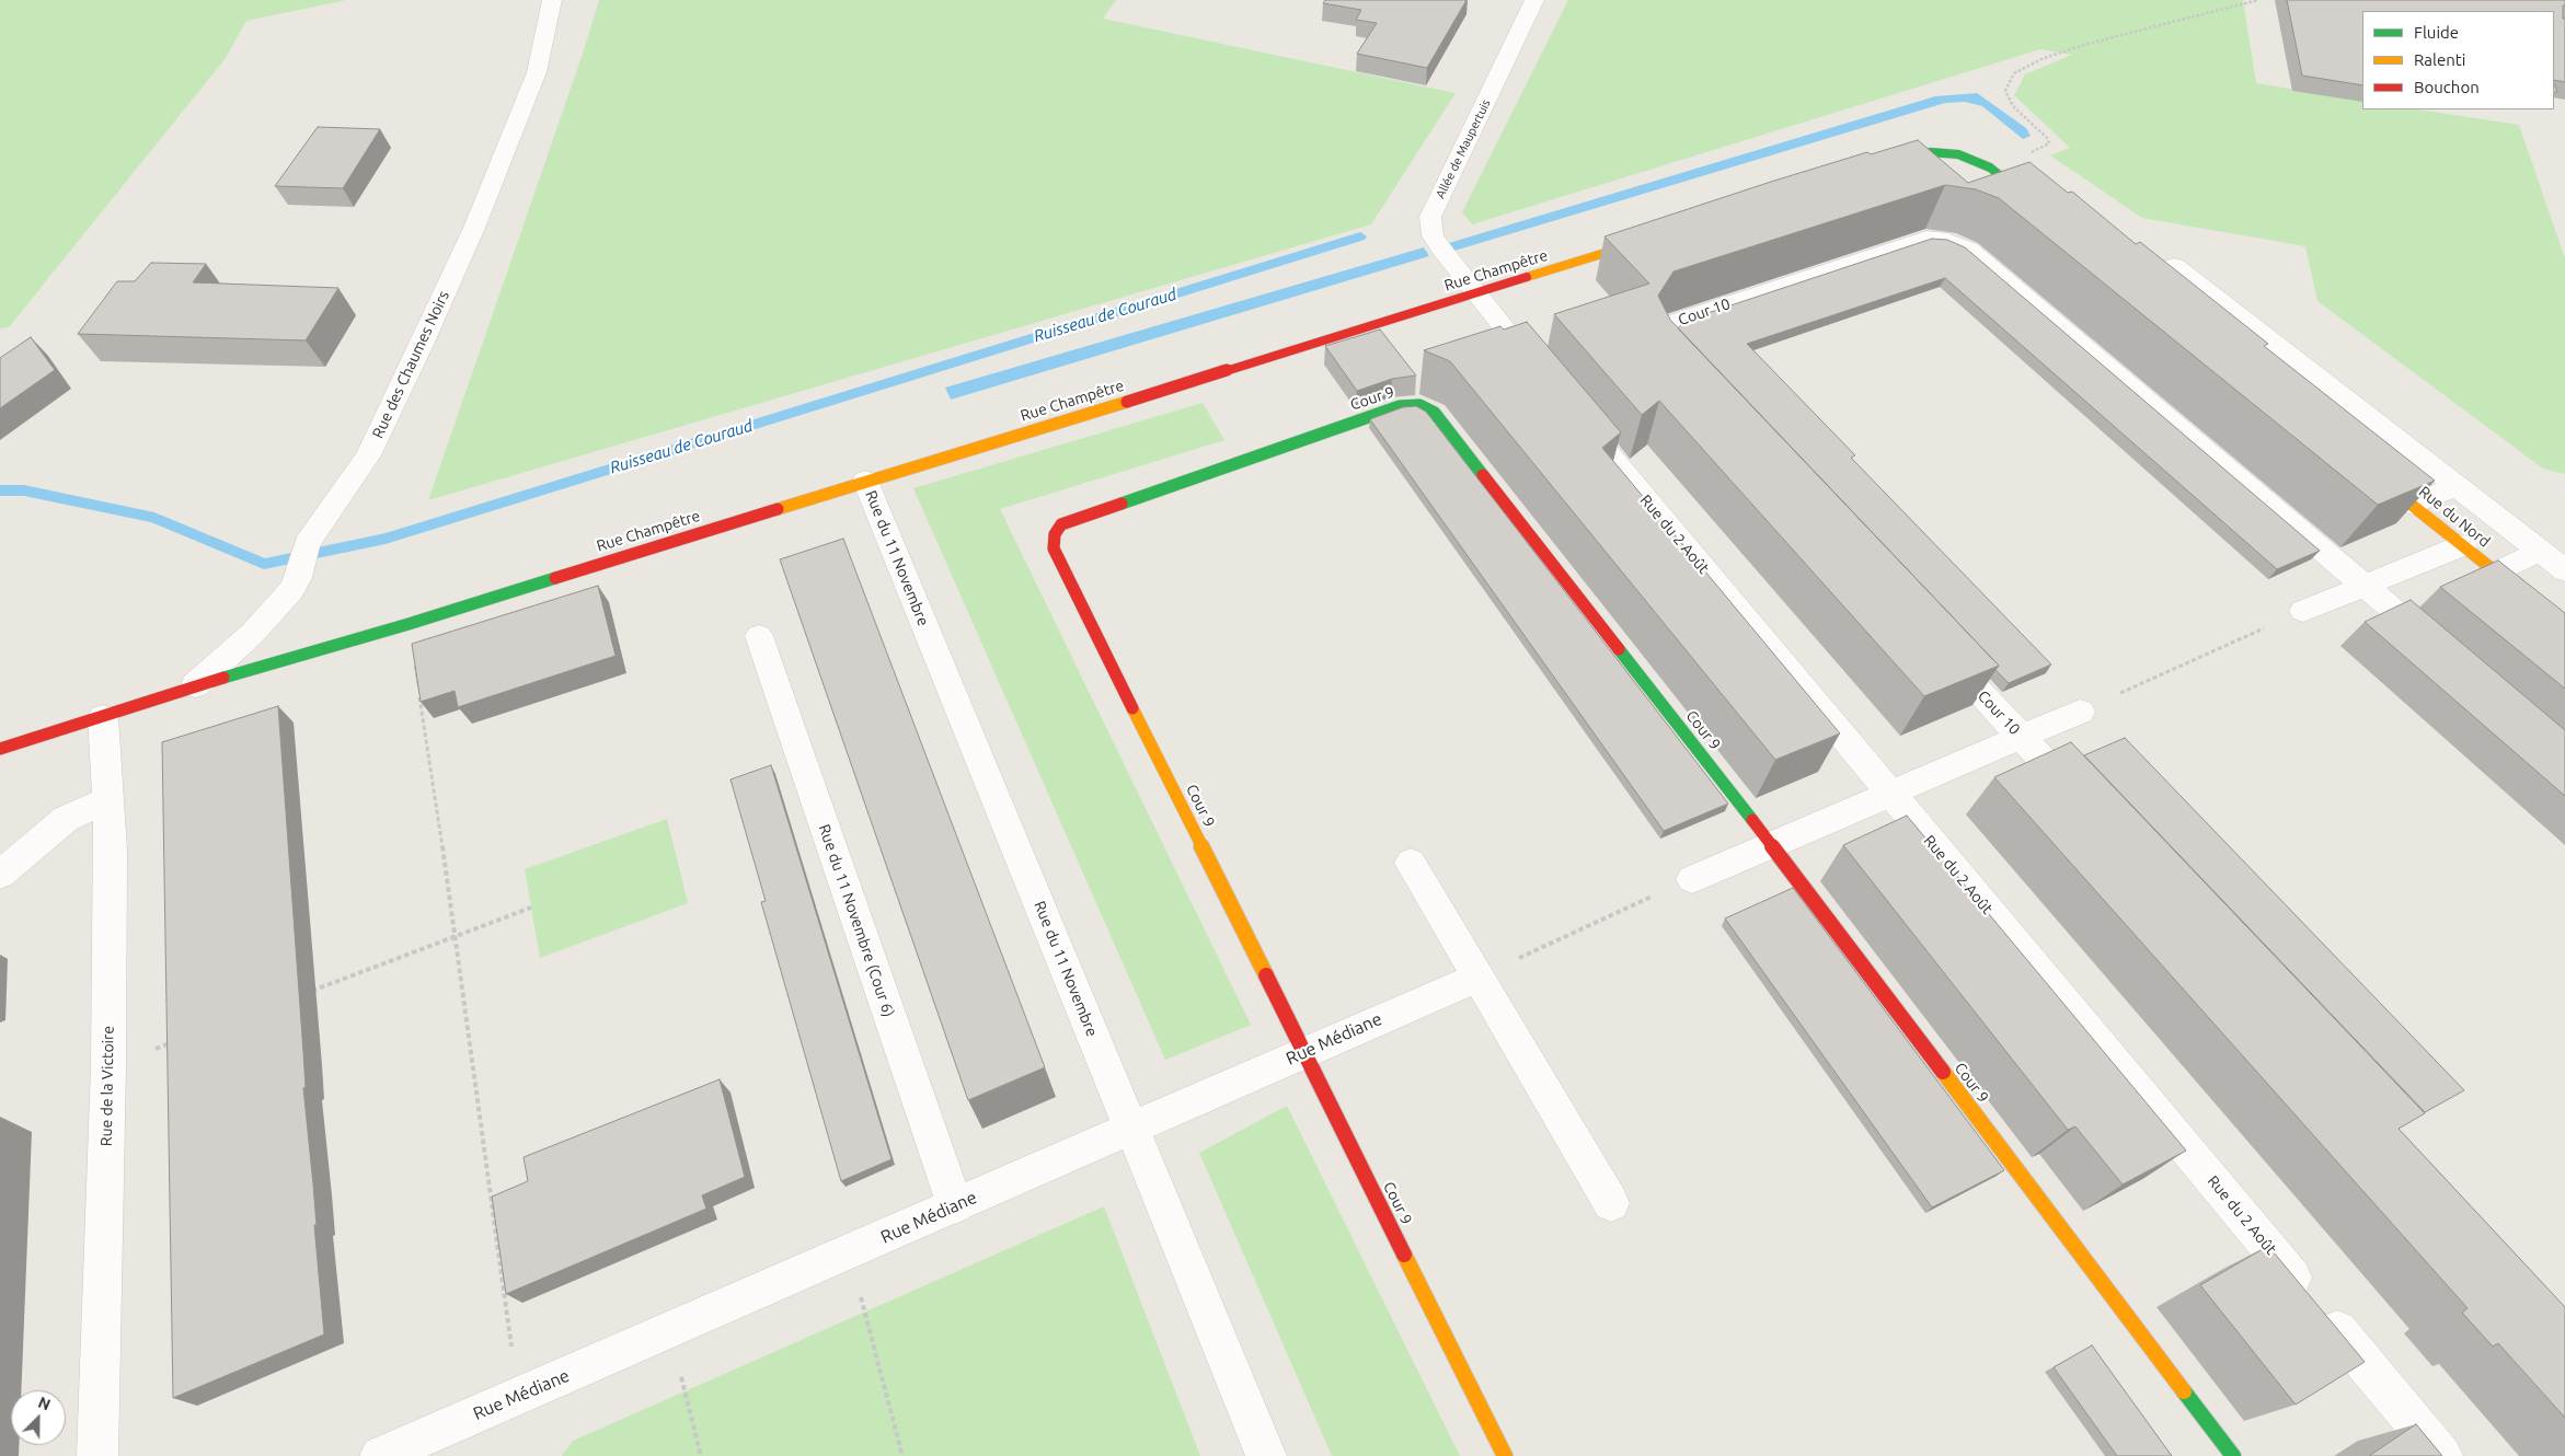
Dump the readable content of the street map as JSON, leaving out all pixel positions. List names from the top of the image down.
{
  "streets": {
    "street": [
      "Allée de Maupertuis",
      "Rue Champêtre",
      "Cour 10",
      "Rue des Chaumes Noirs",
      "Cour 9",
      "Rue du Nord",
      "Rue du 2 Août",
      "Rue du 11 Novembre",
      "Rue du 11 Novembre (Cour 6)",
      "Rue Médiane",
      "Rue de la Victoire"
    ]
  },
  "crossings": [
    ["Allée de Maupertuis", "Rue Champêtre"],
    ["Rue Champêtre", "Rue des Chaumes Noirs"],
    ["Rue Champêtre", "Rue du 11 Novembre"],
    ["Rue Champêtre", "Rue de la Victoire"],
    ["Cour 9", "Rue Médiane"],
    ["Rue du 11 Novembre", "Rue Médiane"],
    ["Rue du 11 Novembre (Cour 6)", "Rue Médiane"]
  ],
  "water": ["Ruisseau de Couraud"],
  "legend": ["Fluide", "Ralenti", "Bouchon"],
  "north": "top right"
}
